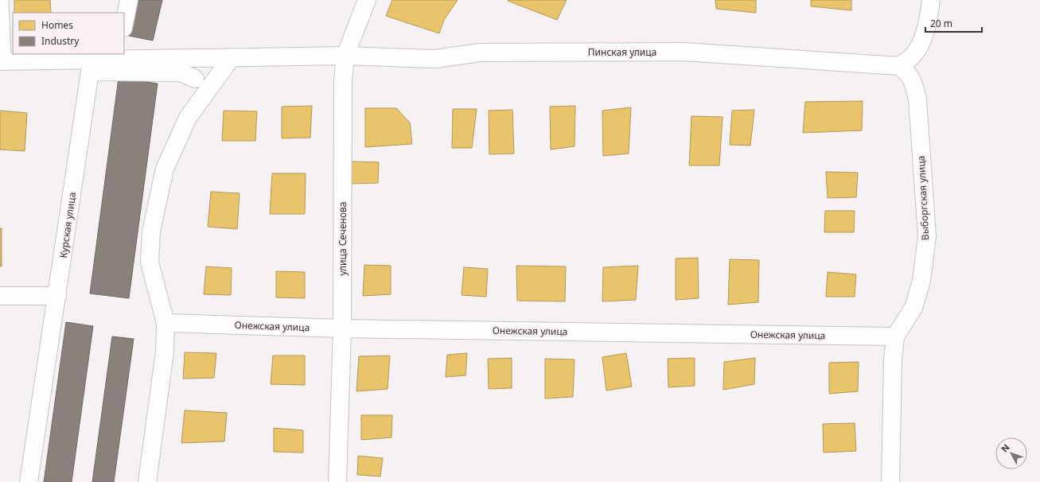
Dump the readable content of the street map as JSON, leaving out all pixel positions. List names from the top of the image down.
{
  "streets": {
    "street": [
      "Пинская улица",
      "Выборгская улица",
      "Курская улица",
      "улица Сеченова",
      "Онежская улица"
    ]
  },
  "crossings": [
    ["Пинская улица", "Выборгская улица"],
    ["Пинская улица", "улица Сеченова"],
    ["Выборгская улица", "Онежская улица"],
    ["улица Сеченова", "Онежская улица"]
  ],
  "legend": ["Homes", "Industry"],
  "scale_bar": "20 m",
  "north": "top left"
}
